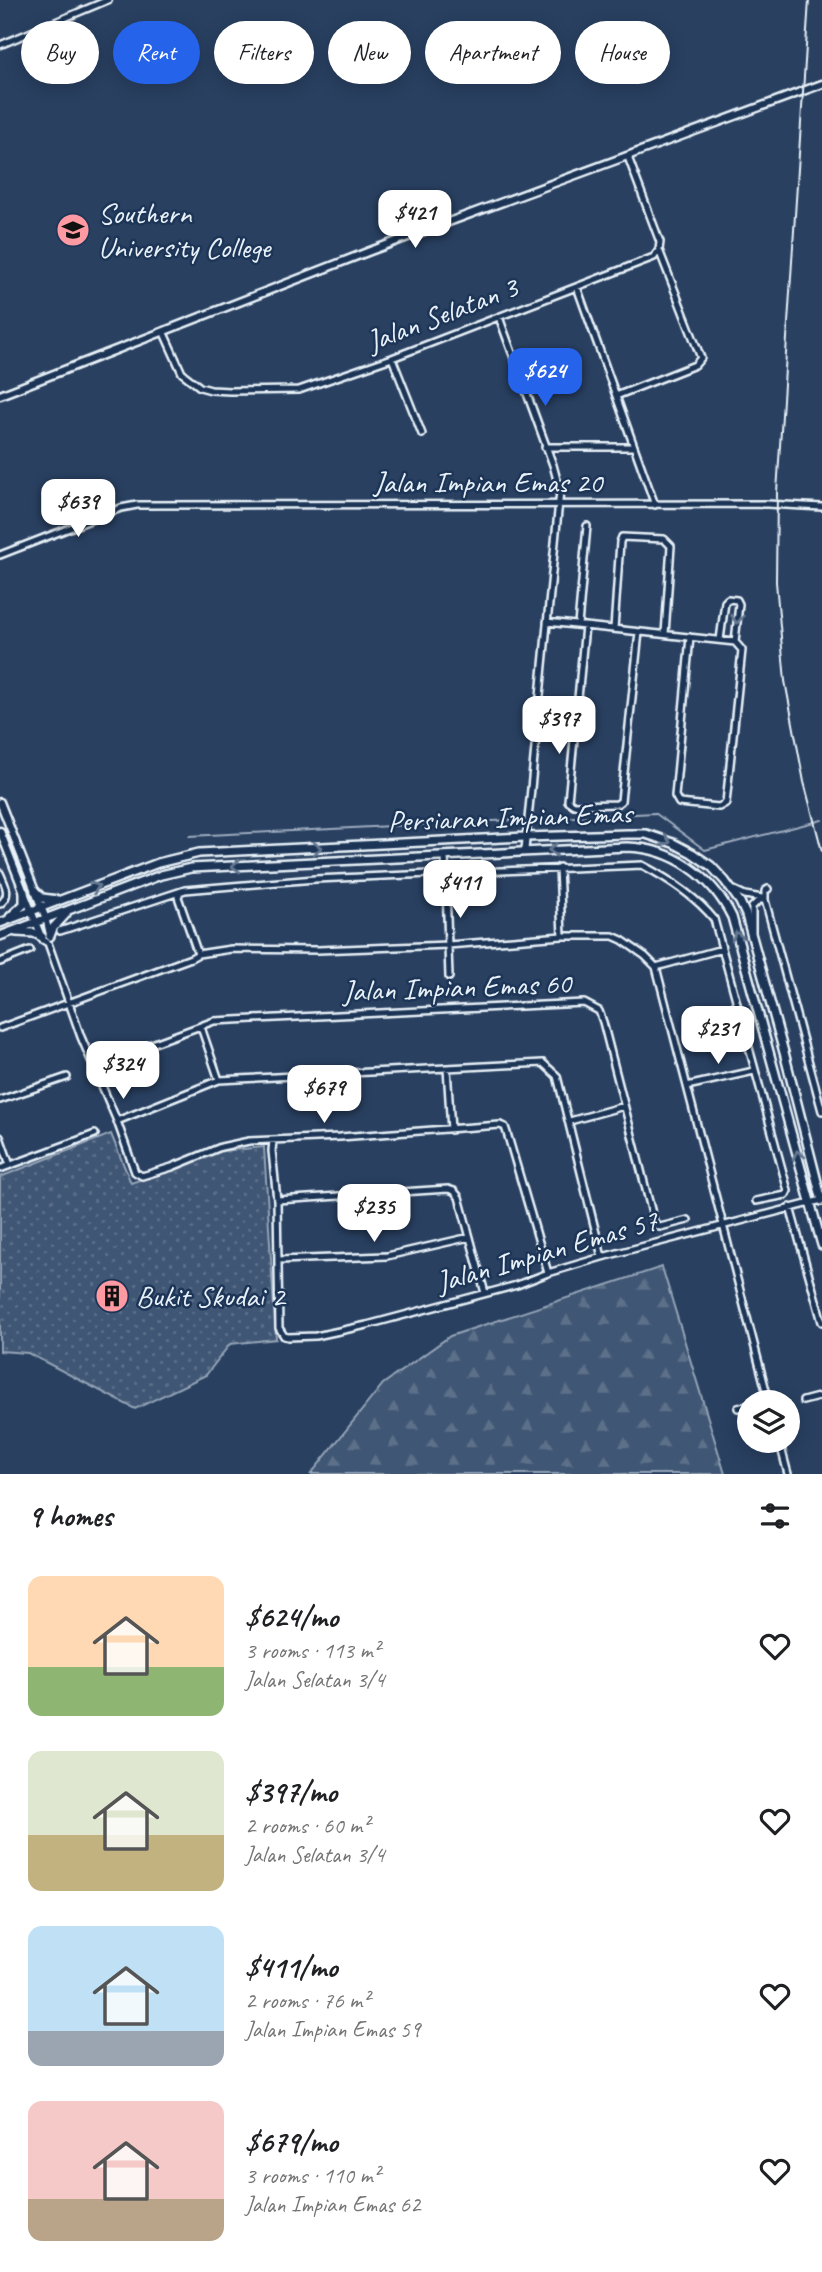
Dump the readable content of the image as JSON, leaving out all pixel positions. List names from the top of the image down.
{
  "streets": {
    "main road": ["Persiaran Impian Emas"],
    "street": [
      "Jalan Selatan 3",
      "Jalan Impian Emas 20",
      "Jalan Impian Emas 60",
      "Jalan Impian Emas 57"
    ]
  },
  "crossings": [
    ["Persiaran Impian Emas", "Jalan Impian Emas 57"]
  ],
  "places": {
    "school or university": ["Southern University College"],
    "building": ["Bukit Skudai 2"]
  },
  "page": {
    "chip": [
      "Buy",
      "Rent",
      "Filters",
      "New",
      "Apartment",
      "House"
    ],
    "price": [
      "$421",
      "$624",
      "$639",
      "$397",
      "$411",
      "$231",
      "$324",
      "$679",
      "$235"
    ],
    "heading": "9 homes",
    "list": [
      {
        "name": "$624/mo",
        "note": "3 rooms · 113 m² · Jalan Selatan 3/4"
      },
      {
        "name": "$397/mo",
        "note": "2 rooms · 60 m² · Jalan Selatan 3/4"
      },
      {
        "name": "$411/mo",
        "note": "2 rooms · 76 m² · Jalan Impian Emas 59"
      },
      {
        "name": "$679/mo",
        "note": "3 rooms · 110 m² · Jalan Impian Emas 62"
      }
    ]
  }
}
